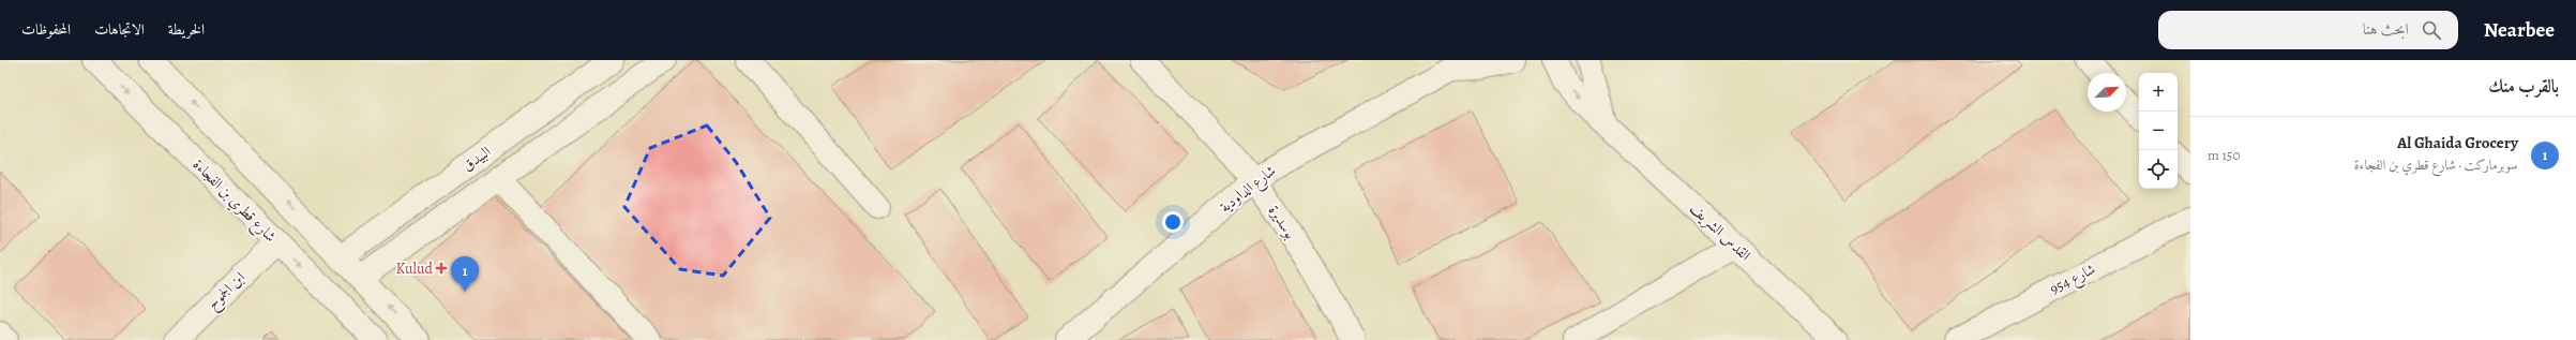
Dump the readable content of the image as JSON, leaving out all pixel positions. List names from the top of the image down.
{
  "streets": {
    "street": [
      "البيدق",
      "شارع الداودية",
      "شارع قطري بن الفجاءة",
      "بوسديرة",
      "القدس الشريف",
      "شارع 954",
      "ابن الجموح"
    ]
  },
  "crossings": [
    ["شارع الداودية", "بوسديرة"],
    ["شارع قطري بن الفجاءة", "ابن الجموح"]
  ],
  "places": {
    "health": ["Kulud"]
  },
  "north": "top right",
  "page": {
    "header": "Nearbee",
    "search": "ابحث هنا",
    "nav": ["الخريطة", "الاتجاهات", "المحفوظات"],
    "heading": "بالقرب منك",
    "map_buttons": ["+", "−"],
    "list": [
      {
        "mark": "1",
        "name": "Al Ghaida Grocery",
        "note": "سوبرماركت · شارع قطري بن الفجاءة",
        "value": "150 m"
      }
    ],
    "pins": "1"
  }
}
